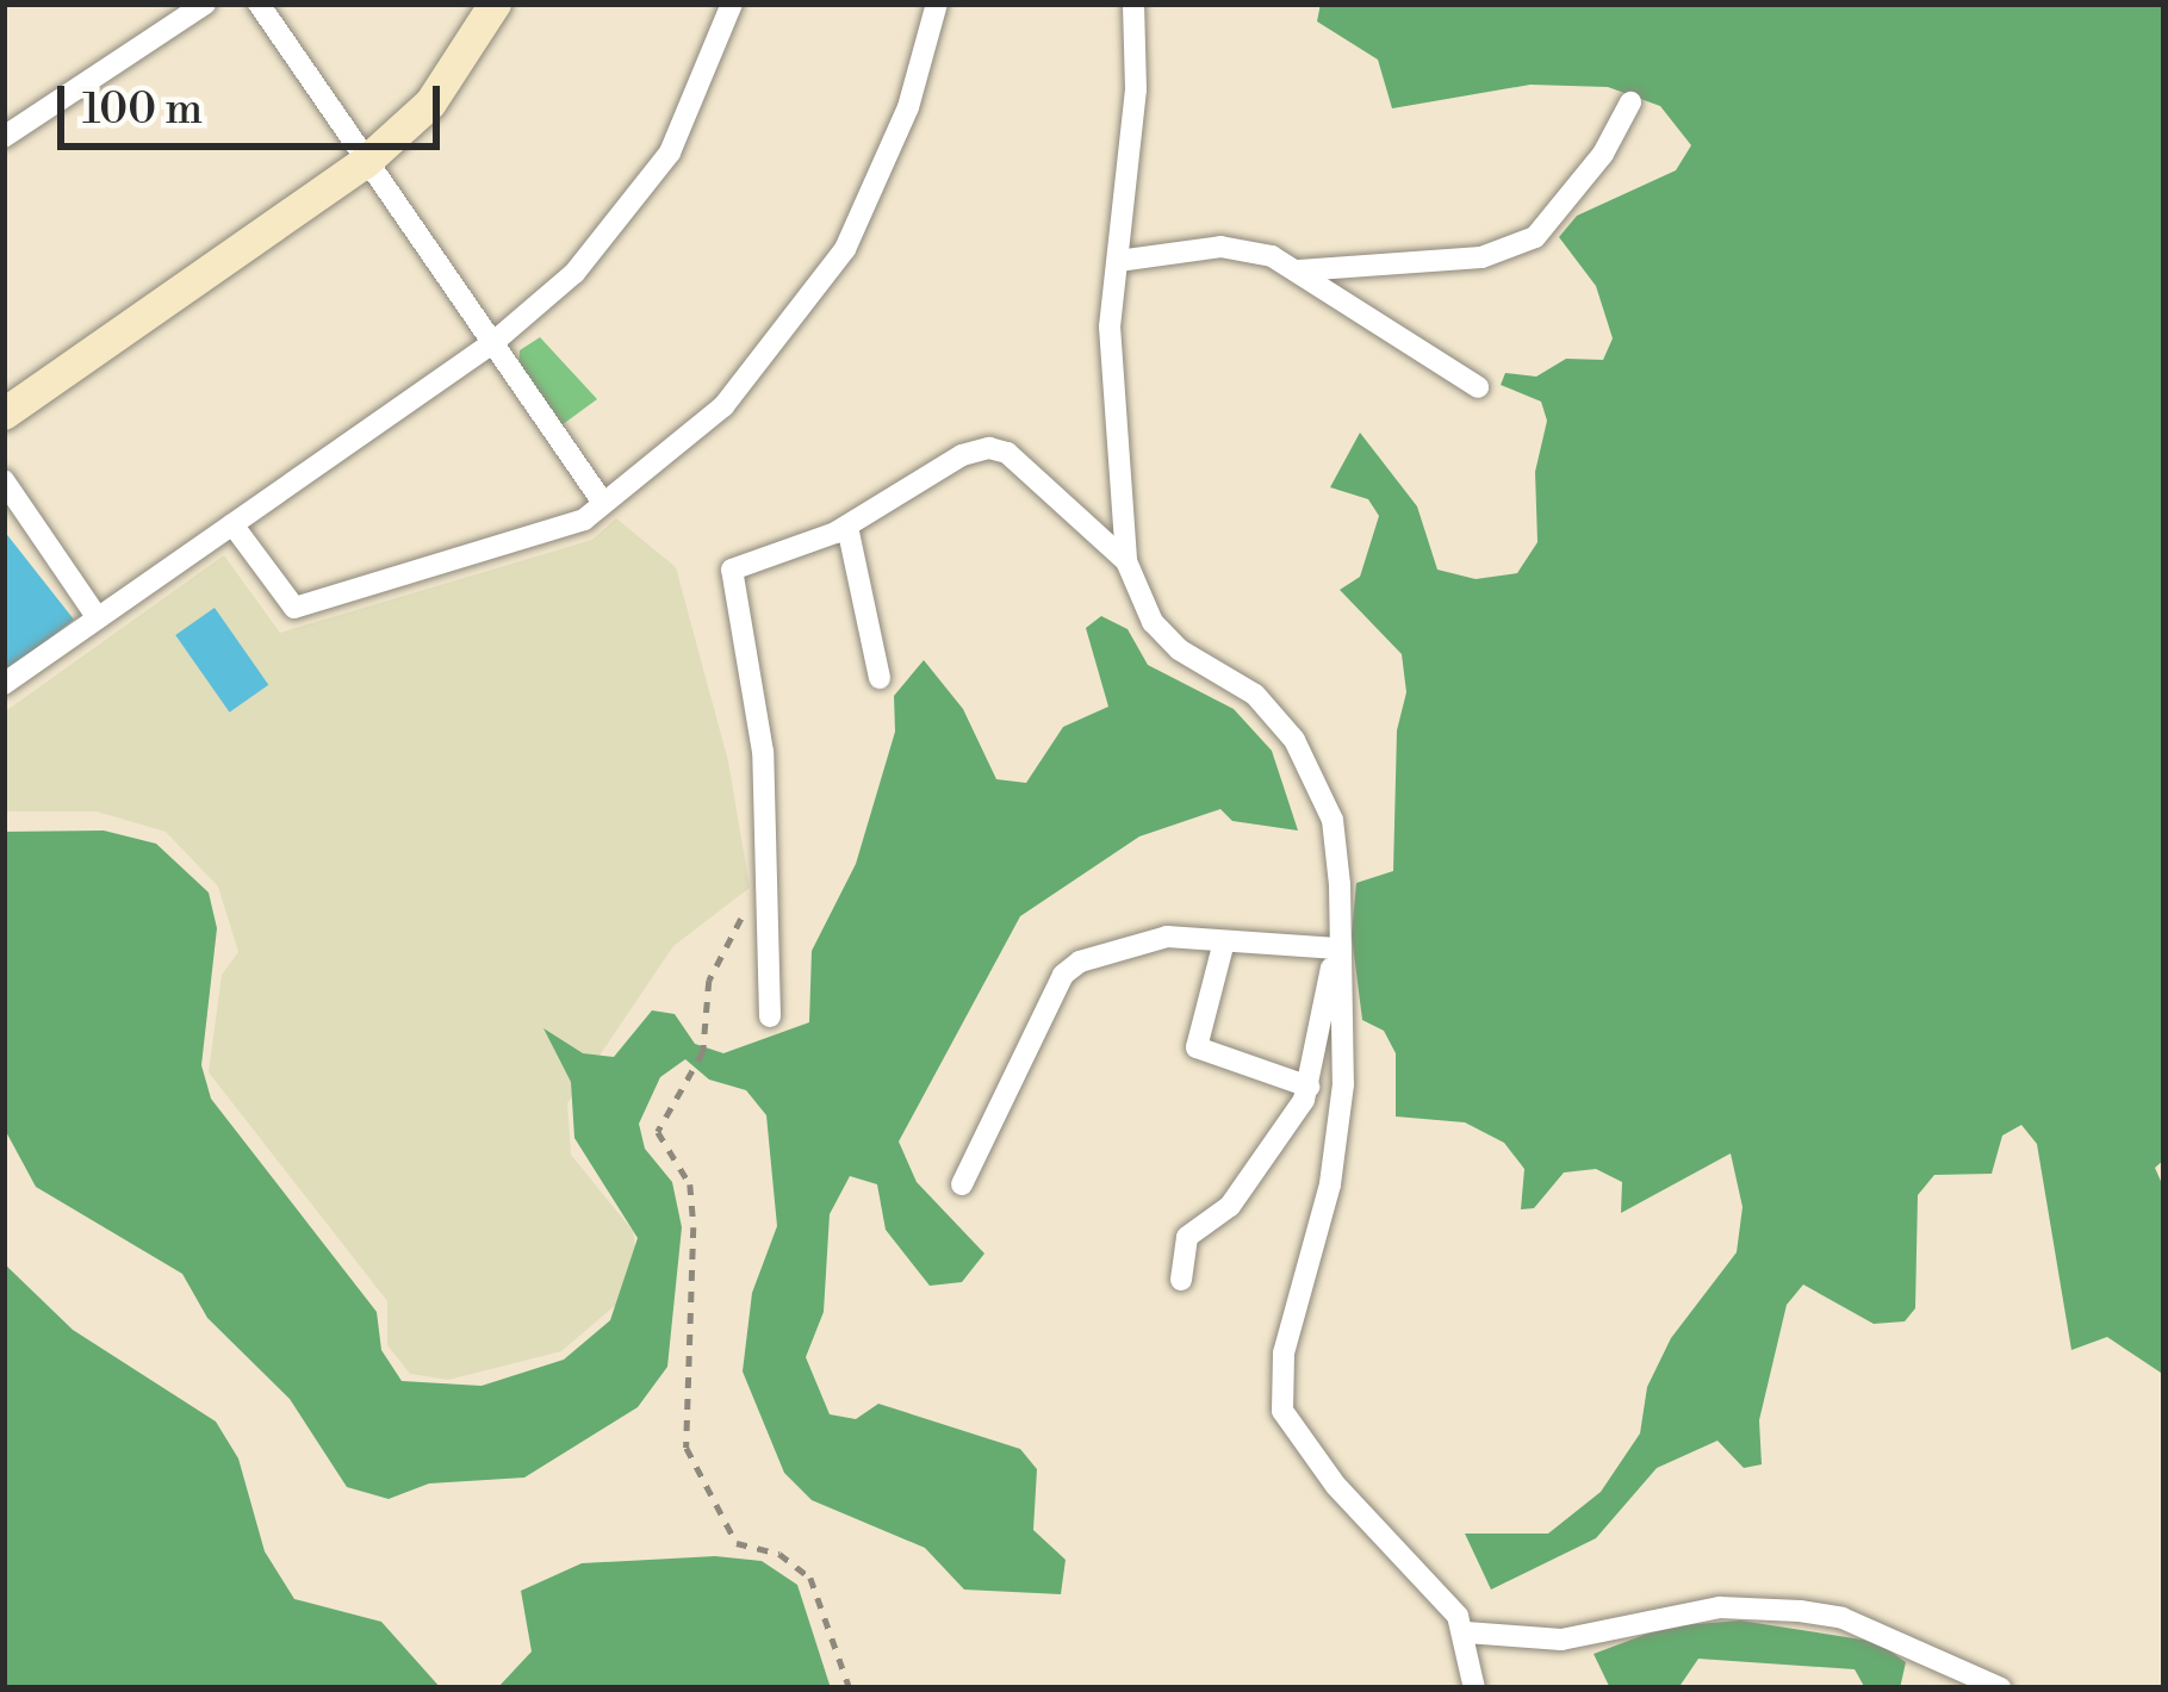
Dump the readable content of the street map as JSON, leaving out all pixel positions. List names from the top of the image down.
{
  "scale_bar": "100 m"
}
